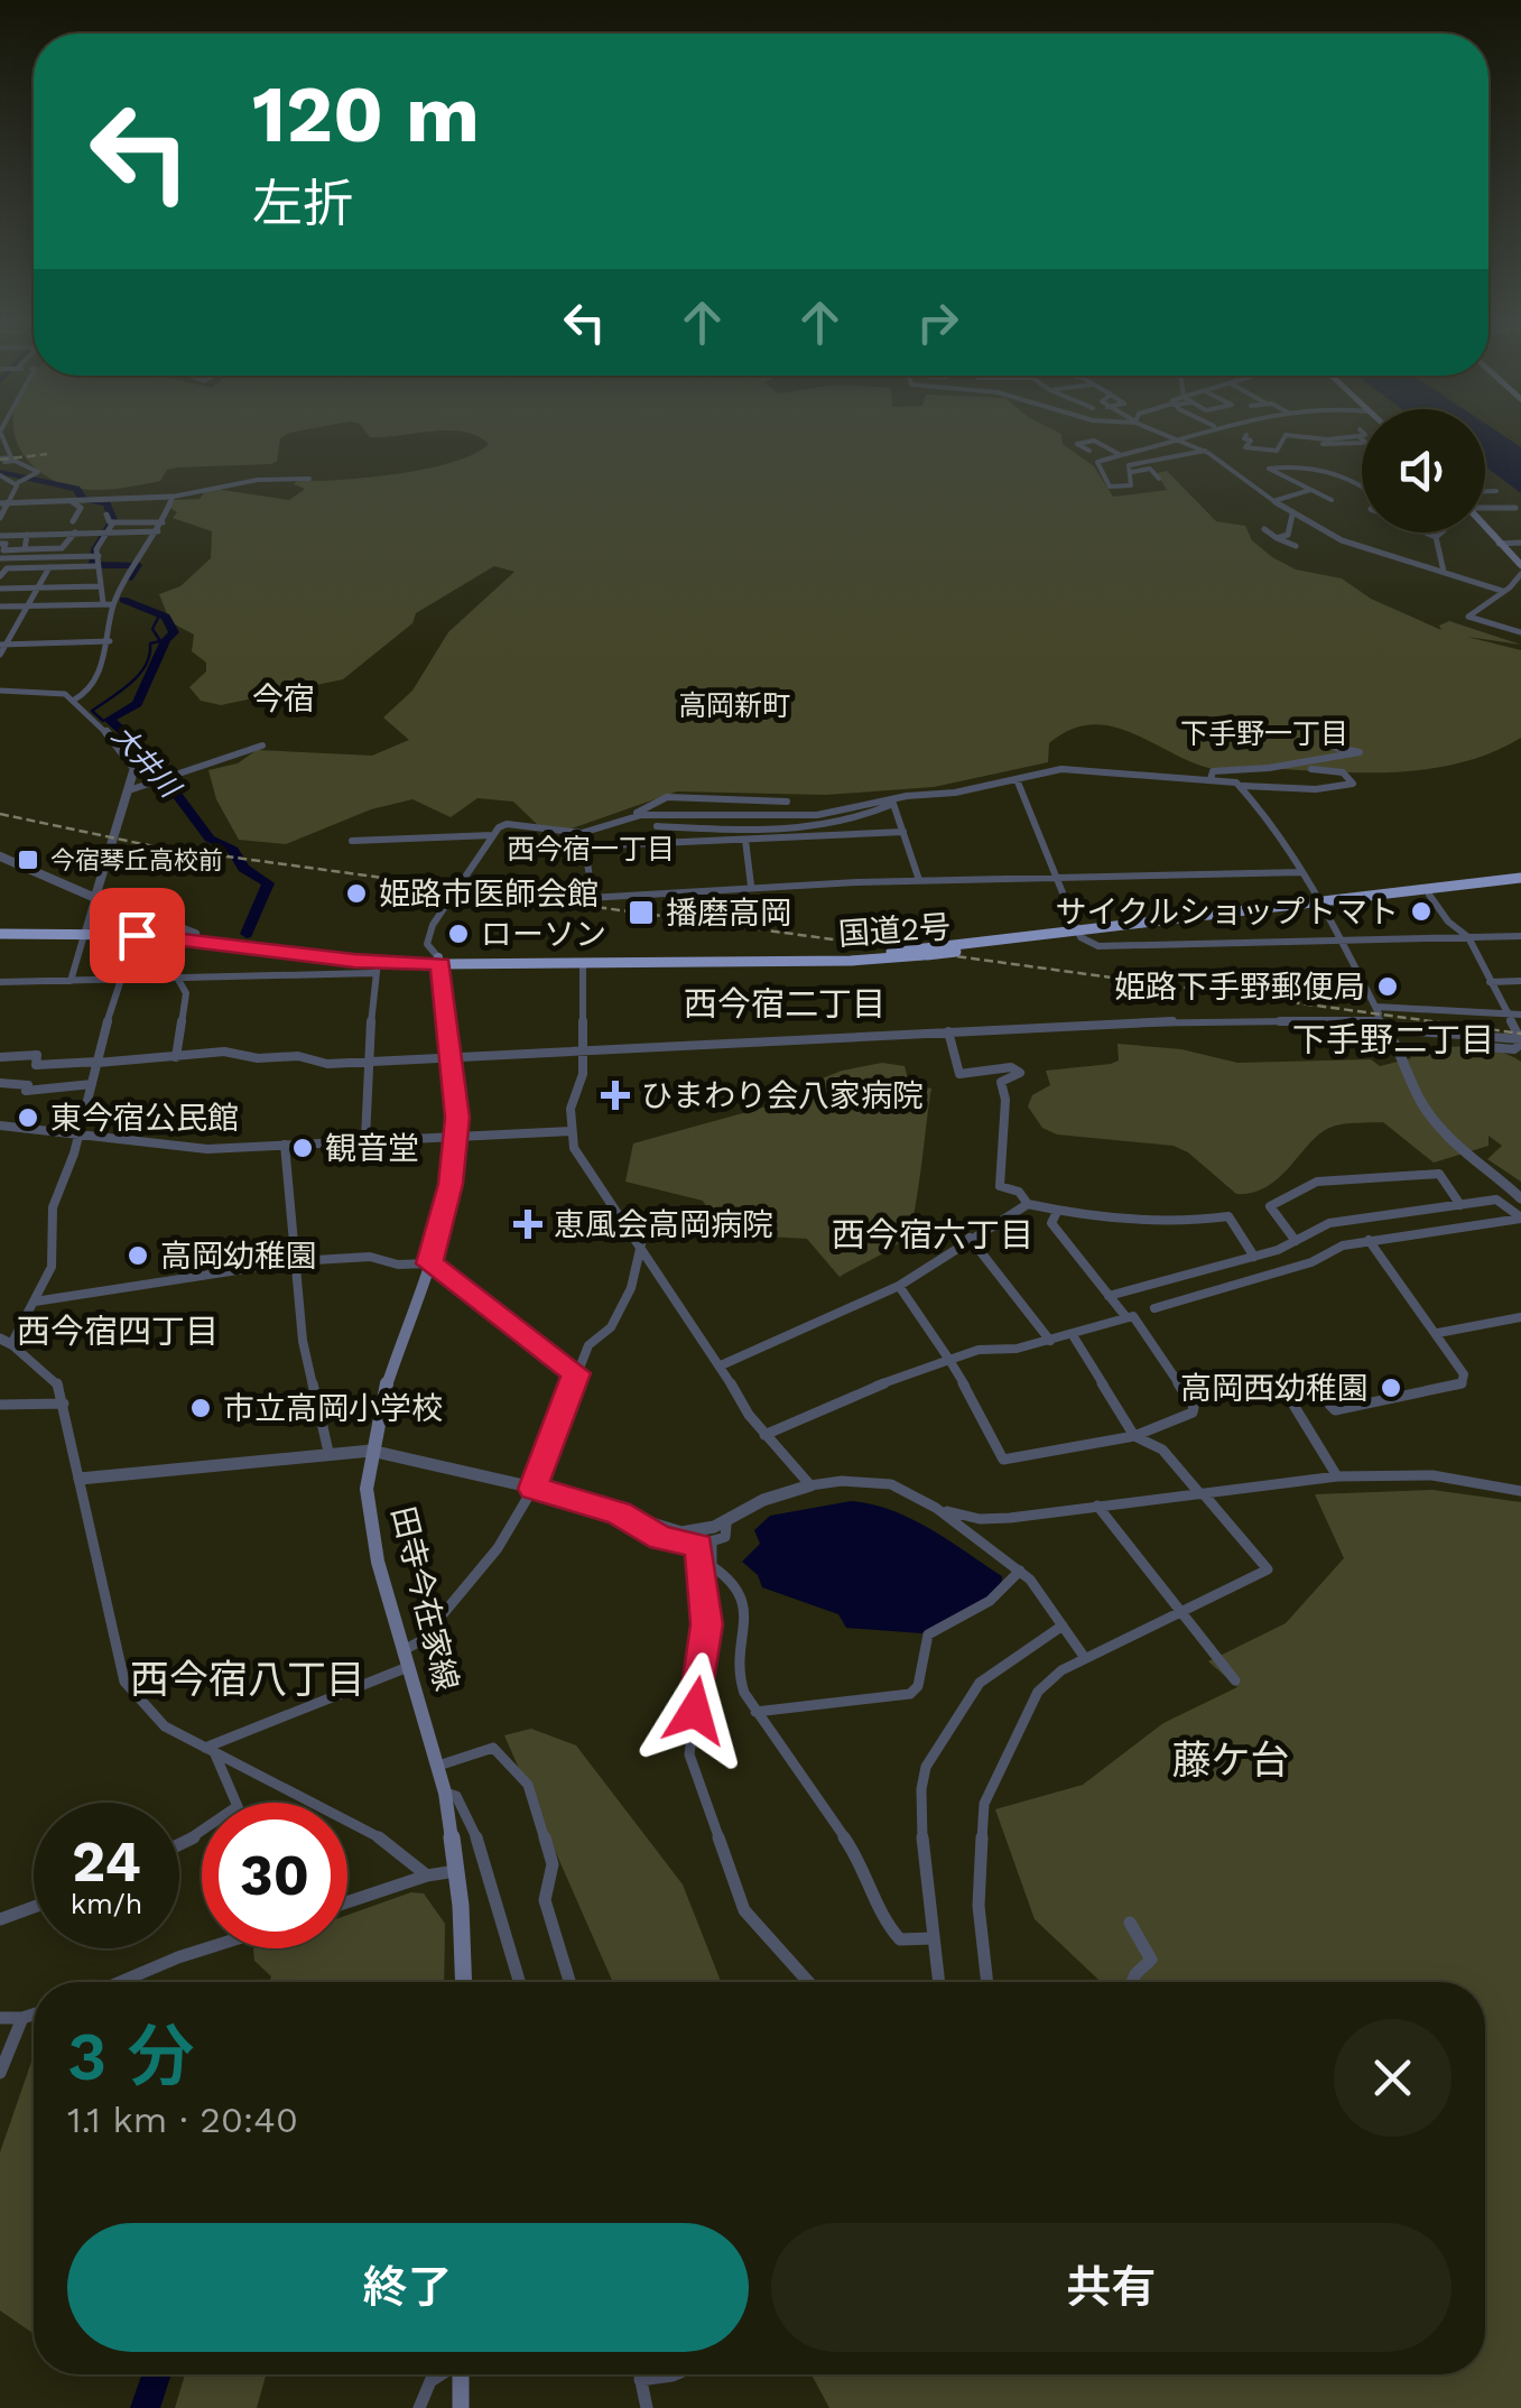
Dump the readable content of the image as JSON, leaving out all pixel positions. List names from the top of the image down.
{
  "streets": {
    "highway": ["国道2号"],
    "main road": ["田寺今在家線"]
  },
  "crossings": [
    ["国道2号", "田寺今在家線"]
  ],
  "districts": [
    "今宿",
    "高岡新町",
    "下手野一丁目",
    "西今宿一丁目",
    "西今宿二丁目",
    "下手野二丁目",
    "西今宿六丁目",
    "西今宿四丁目",
    "西今宿八丁目",
    "藤ケ台"
  ],
  "water": ["大井川"],
  "places": {
    "transit": ["今宿琴丘高校前", "播磨高岡"],
    "other": [
      "姫路市医師会館",
      "サイクルショップトマト",
      "ローソン",
      "姫路下手野郵便局",
      "東今宿公民館",
      "観音堂",
      "高岡幼稚園",
      "高岡西幼稚園",
      "市立高岡小学校"
    ],
    "health": ["ひまわり会八家病院", "恵風会高岡病院"]
  },
  "page": {
    "turn": ["120 m", "左折"],
    "speed": "24 km/h",
    "limit": "30",
    "heading": ["3 分", "1.1 km · 20:40"],
    "buttons": ["終了", "共有"]
  }
}
